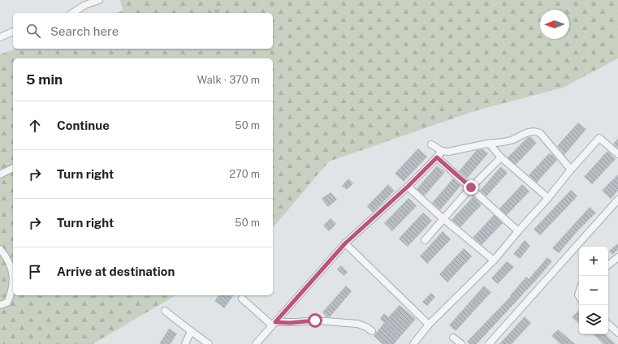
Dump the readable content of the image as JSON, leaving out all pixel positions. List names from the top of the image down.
{
  "north": "left",
  "page": {
    "search": "Search here",
    "heading": ["5 min", "Walk · 370 m"],
    "list": [
      ["Continue", "50 m"],
      ["Turn right", "270 m"],
      ["Turn right", "50 m"],
      "Arrive at destination"
    ],
    "map_buttons": ["+", "−"]
  }
}
